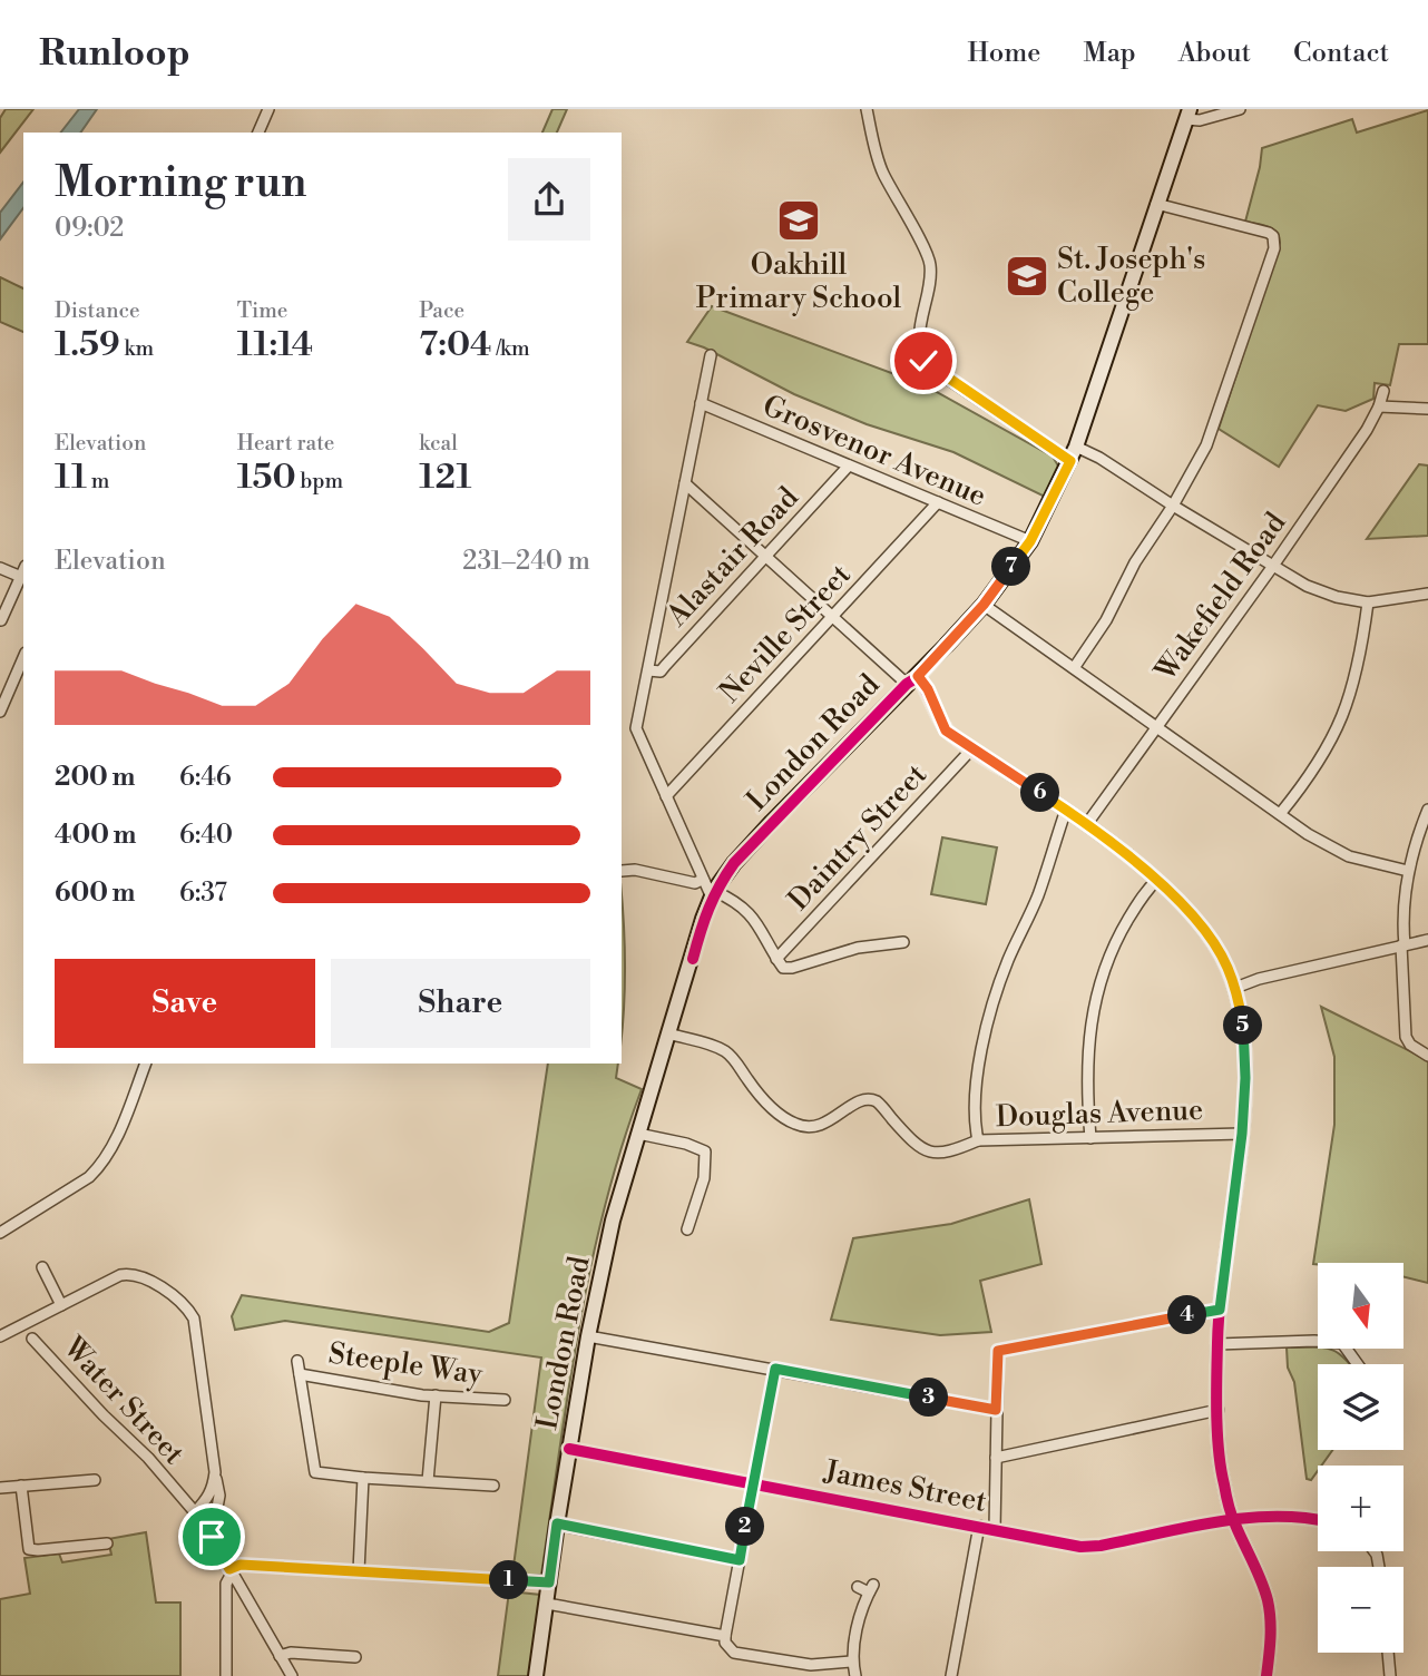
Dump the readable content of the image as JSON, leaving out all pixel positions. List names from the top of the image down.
{
  "streets": {
    "main road": ["London Road"],
    "street": [
      "Grosvenor Avenue",
      "Alastair Road",
      "Wakefield Road",
      "Neville Street",
      "Daintry Street",
      "Douglas Avenue",
      "Steeple Way",
      "Water Street",
      "James Street"
    ]
  },
  "crossings": [
    ["Grosvenor Avenue", "Alastair Road"],
    ["Grosvenor Avenue", "Neville Street"],
    ["Grosvenor Avenue", "London Road"],
    ["London Road", "James Street"]
  ],
  "places": {
    "school or university": ["Oakhill Primary School", "St. Joseph's College"]
  },
  "north": "bottom",
  "page": {
    "header": "Runloop",
    "nav": [
      "Home",
      "Map",
      "About",
      "Contact"
    ],
    "heading": ["Morning run", "09:02"],
    "stats": [
      ["Distance", "1.59 km"],
      ["Time", "11:14"],
      ["Pace", "7:04 /km"],
      ["Elevation", "11 m"],
      ["Heart rate", "150 bpm"],
      ["kcal", "121"]
    ],
    "chart": ["Elevation", "231–240 m"],
    "pins": [
      "7",
      "6",
      "5",
      "4",
      "3",
      "2",
      "1"
    ],
    "list": [
      {
        "name": "200 m",
        "note": "6:46"
      },
      {
        "name": "400 m",
        "note": "6:40"
      },
      {
        "name": "600 m",
        "note": "6:37"
      }
    ],
    "buttons": ["Save", "Share"],
    "map_buttons": ["+", "−"]
  }
}
